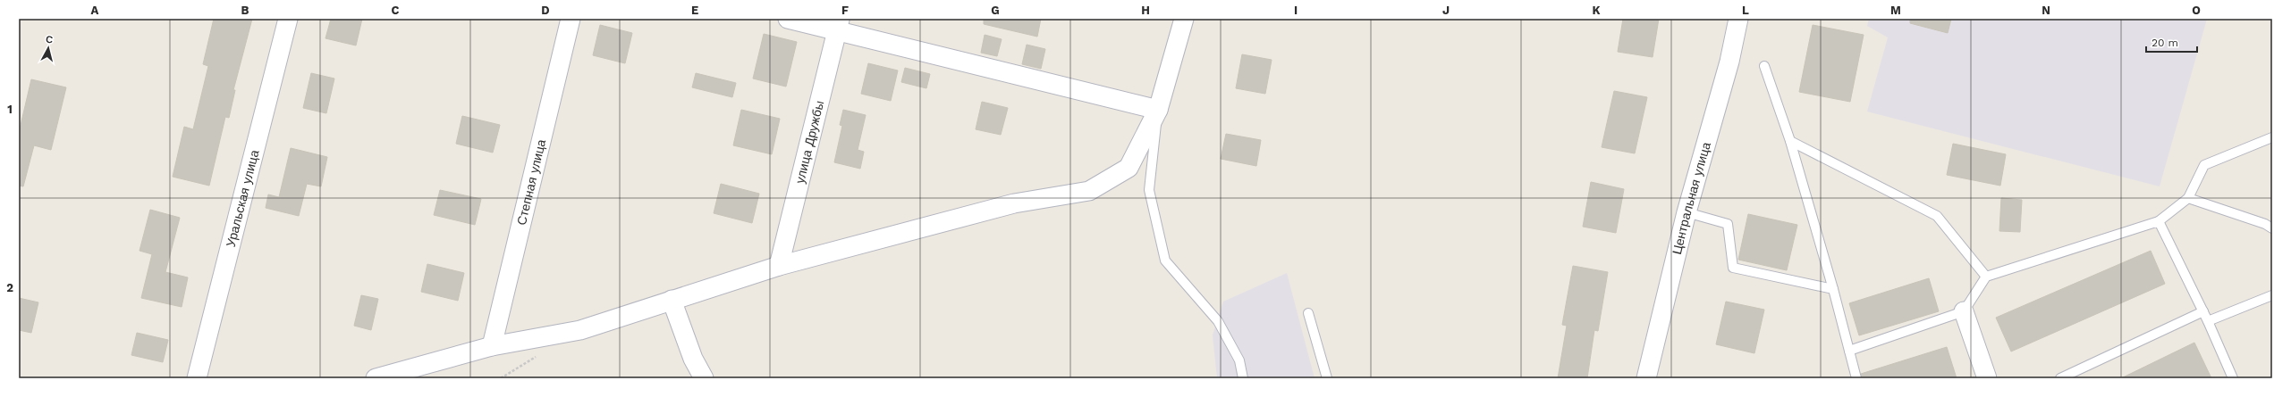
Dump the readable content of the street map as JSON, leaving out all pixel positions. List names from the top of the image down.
{
  "streets": {
    "street": [
      "улица Дружбы",
      "Степная улица",
      "Уральская улица",
      "Центральная улица"
    ]
  },
  "scale_bar": "20 m",
  "north": "top",
  "grid": {
    "columns": [
      "A",
      "B",
      "C",
      "D",
      "E",
      "F",
      "G",
      "H",
      "I",
      "J",
      "K",
      "L",
      "M",
      "N",
      "O"
    ],
    "rows": ["1", "2"]
  }
}
